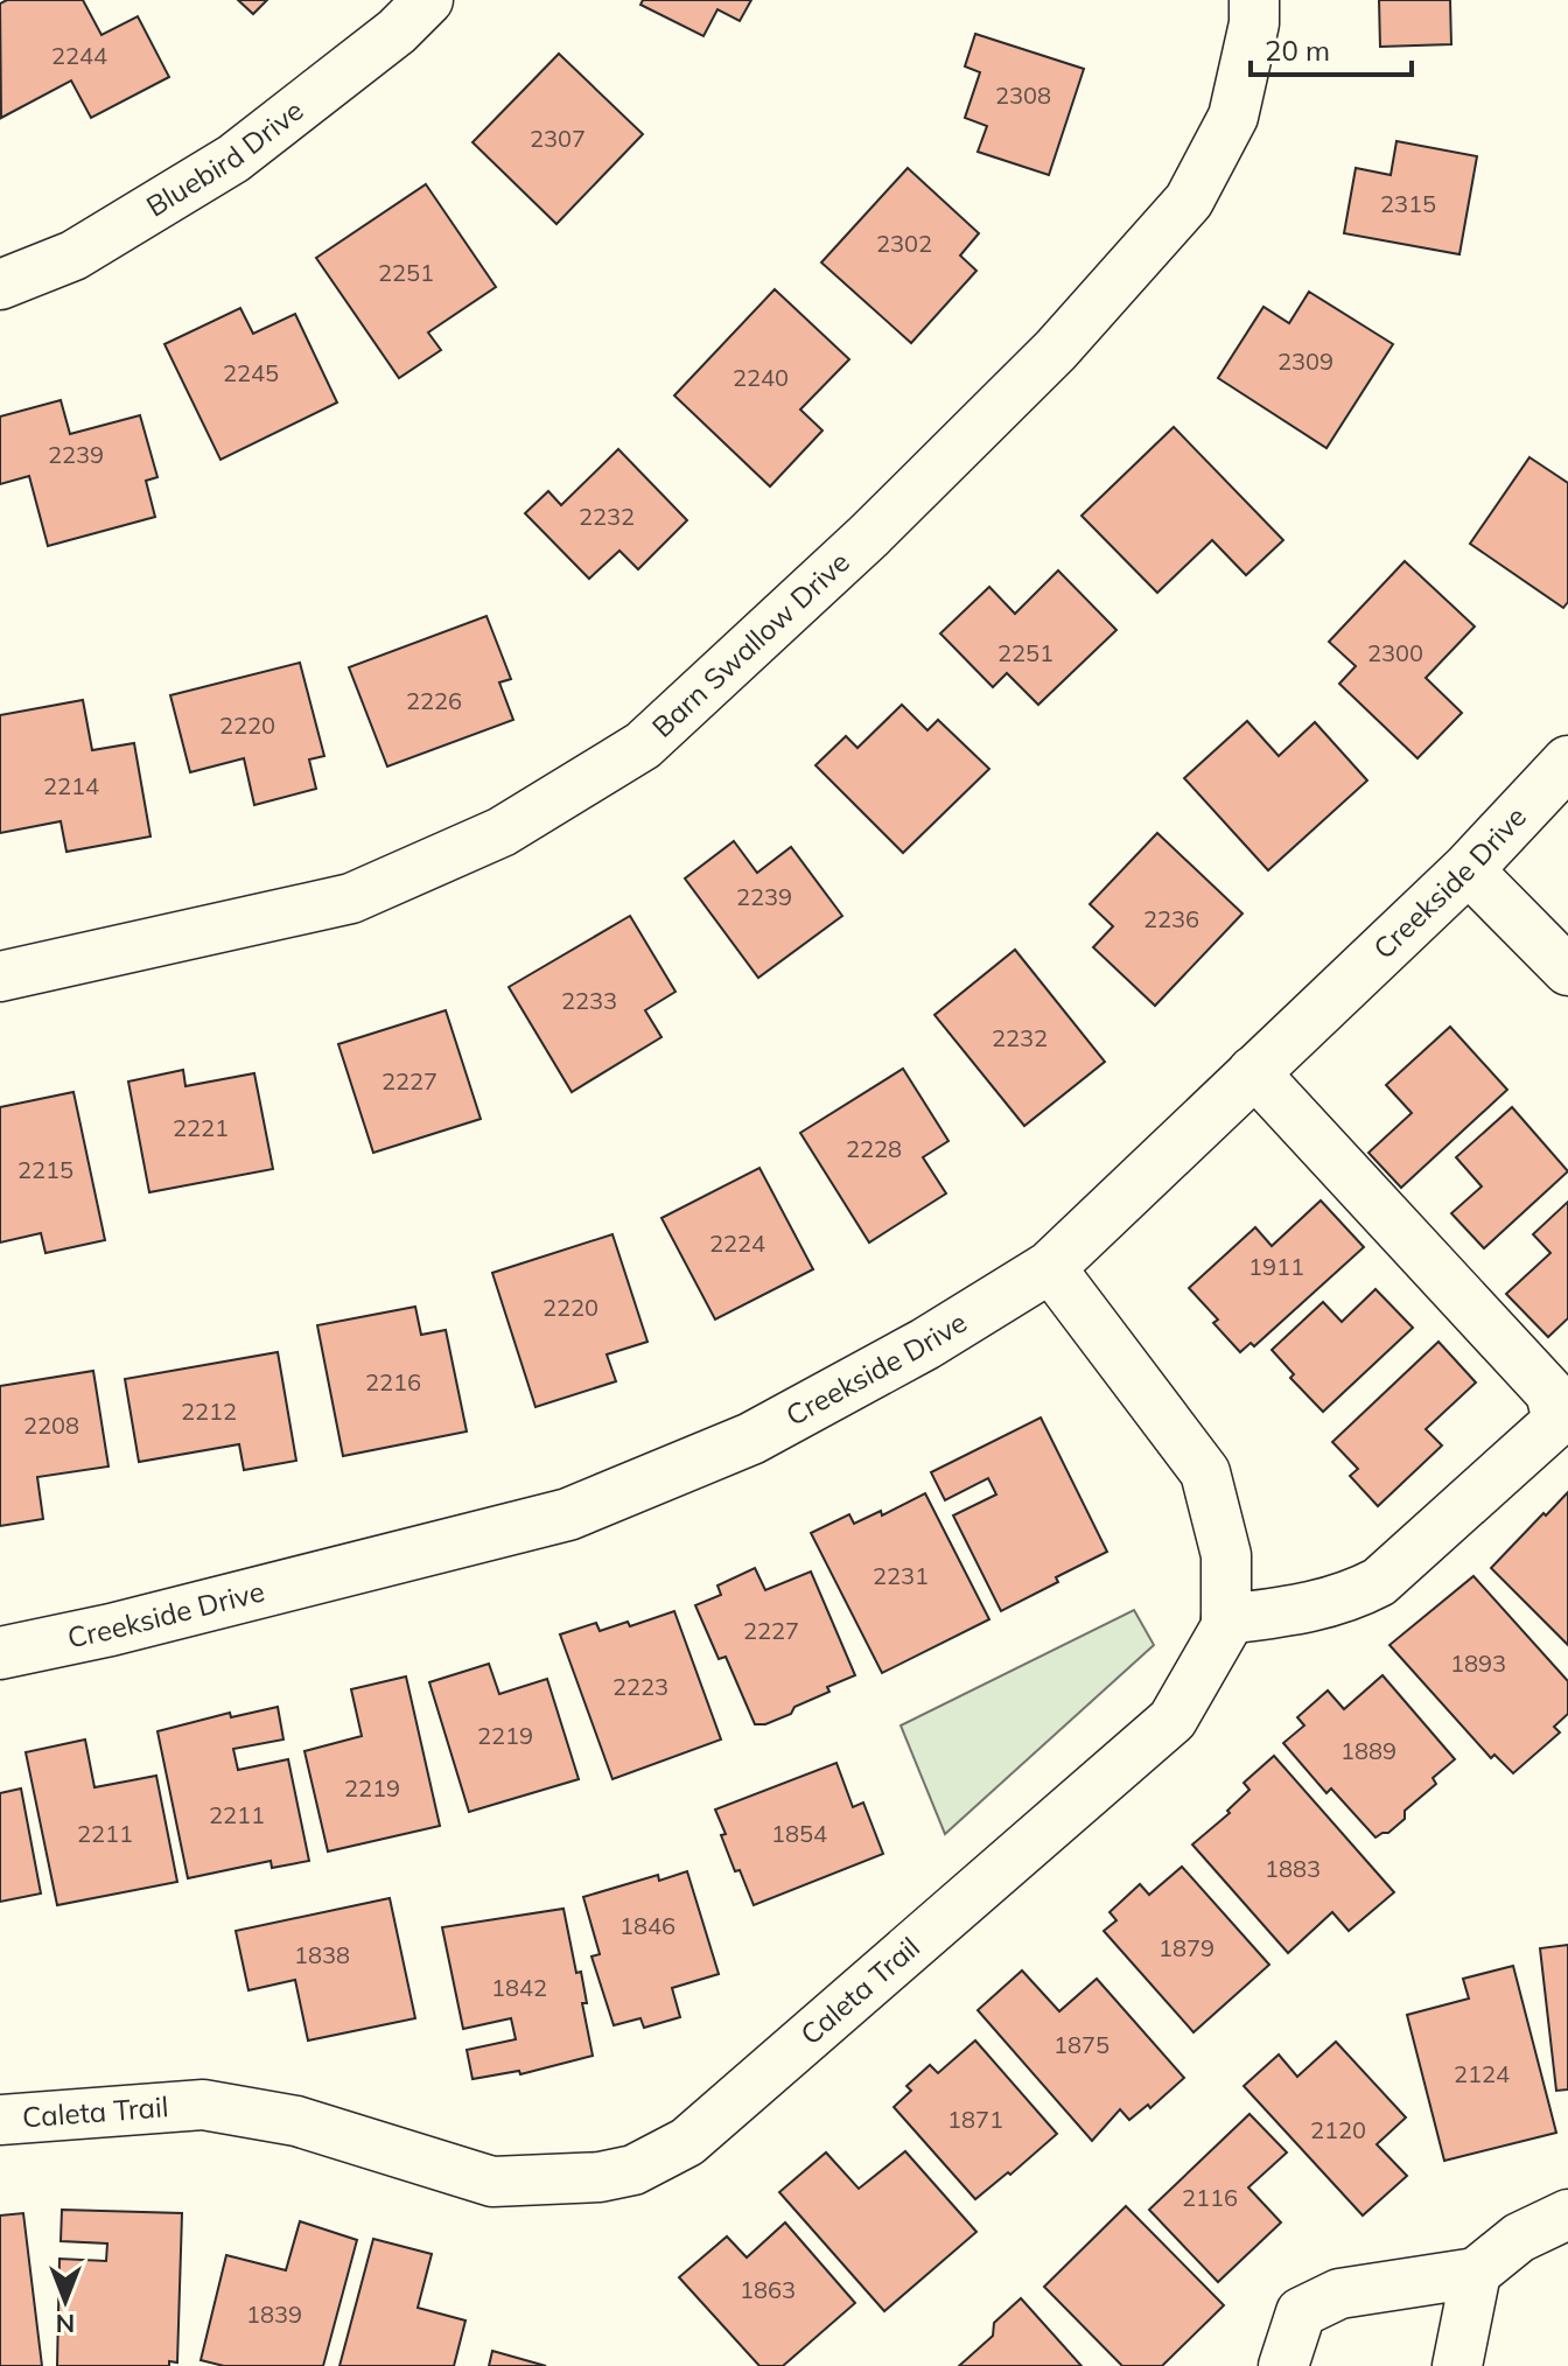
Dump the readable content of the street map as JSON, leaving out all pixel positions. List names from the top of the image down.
{
  "streets": {
    "street": [
      "Bluebird Drive",
      "Barn Swallow Drive",
      "Creekside Drive",
      "Caleta Trail"
    ]
  },
  "crossings": [
    ["Creekside Drive", "Caleta Trail"]
  ],
  "house_numbers": [
    "2244",
    "2308",
    "2307",
    "2315",
    "2302",
    "2251",
    "2309",
    "2245",
    "2240",
    "2239",
    "2232",
    "2251",
    "2300",
    "2226",
    "2220",
    "2214",
    "2239",
    "2236",
    "2233",
    "2232",
    "2227",
    "2221",
    "2228",
    "2215",
    "2224",
    "1911",
    "2220",
    "2216",
    "2212",
    "2208",
    "2231",
    "2227",
    "1893",
    "2223",
    "2219",
    "1889",
    "2219",
    "2211",
    "2211",
    "1854",
    "1883",
    "1846",
    "1879",
    "1838",
    "1842",
    "1875",
    "2124",
    "1871",
    "2120",
    "2116",
    "1863",
    "1839"
  ],
  "scale_bar": "20 m",
  "north": "bottom"
}
